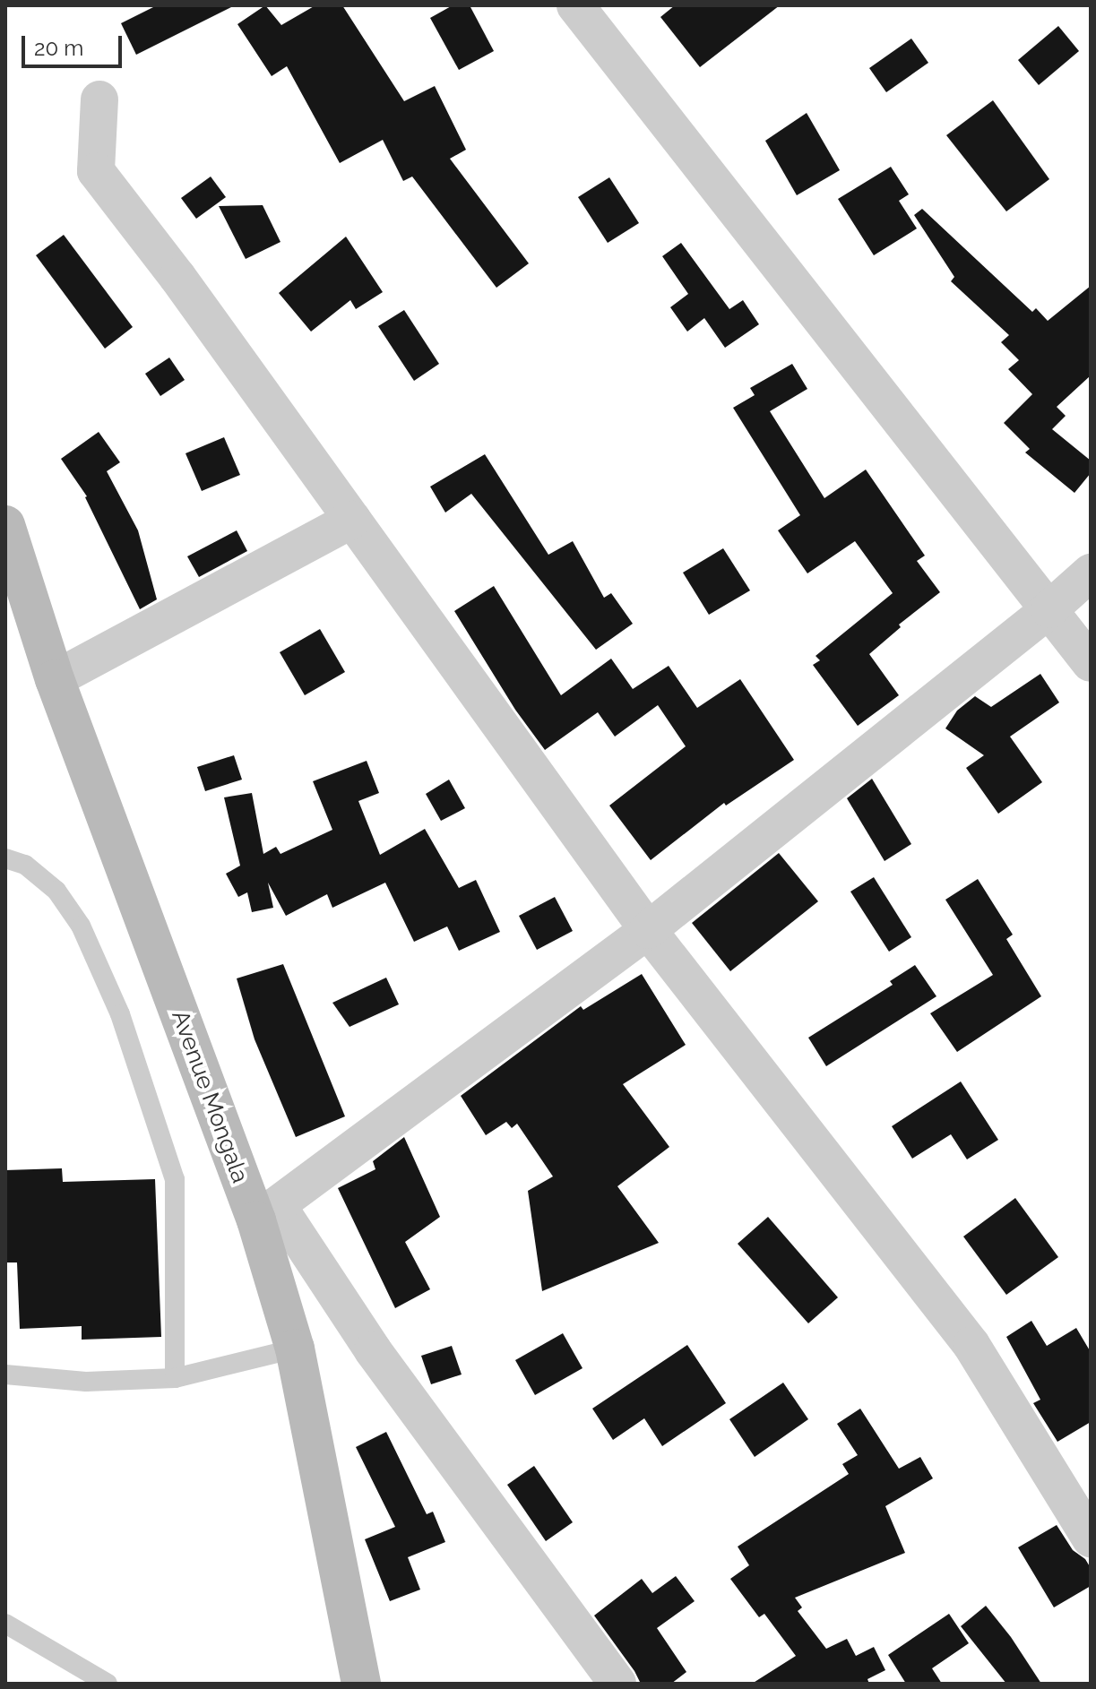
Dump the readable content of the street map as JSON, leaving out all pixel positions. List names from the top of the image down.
{
  "streets": {
    "street": ["Avenue Mongala"]
  },
  "scale_bar": "20 m"
}
